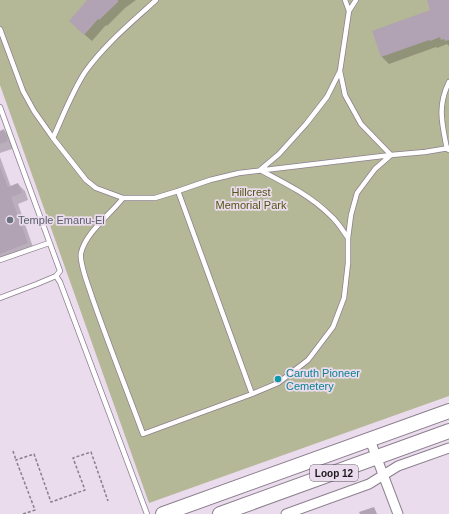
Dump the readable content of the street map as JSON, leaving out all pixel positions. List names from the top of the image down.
{
  "streets": {
    "main road": ["Loop 12"]
  },
  "parks": ["Hillcrest Memorial Park"],
  "places": ["Temple Emanu-El", "Caruth Pioneer Cemetery"]
}
